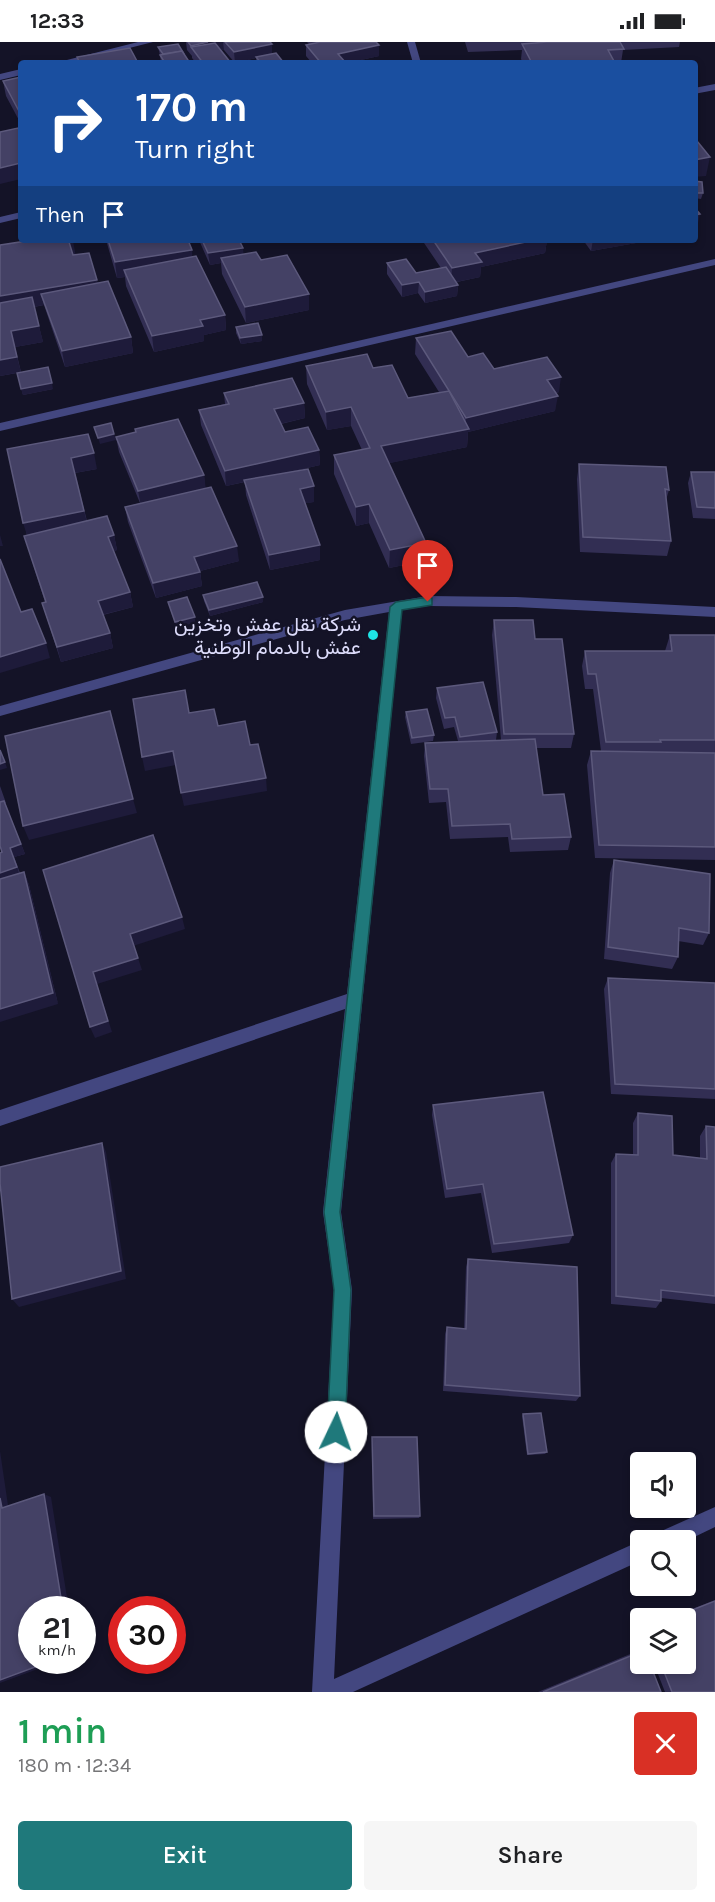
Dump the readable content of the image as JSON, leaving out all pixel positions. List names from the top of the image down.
{
  "places": ["شركة نقل عفش وتخزين عفش بالدمام الوطنية"],
  "page": {
    "status": "12:33",
    "turn": ["170 m", "Turn right"],
    "then": "Then",
    "speed": "21 km/h",
    "limit": "30",
    "heading": ["1 min", "180 m · 12:34"],
    "buttons": ["Exit", "Share"]
  }
}
